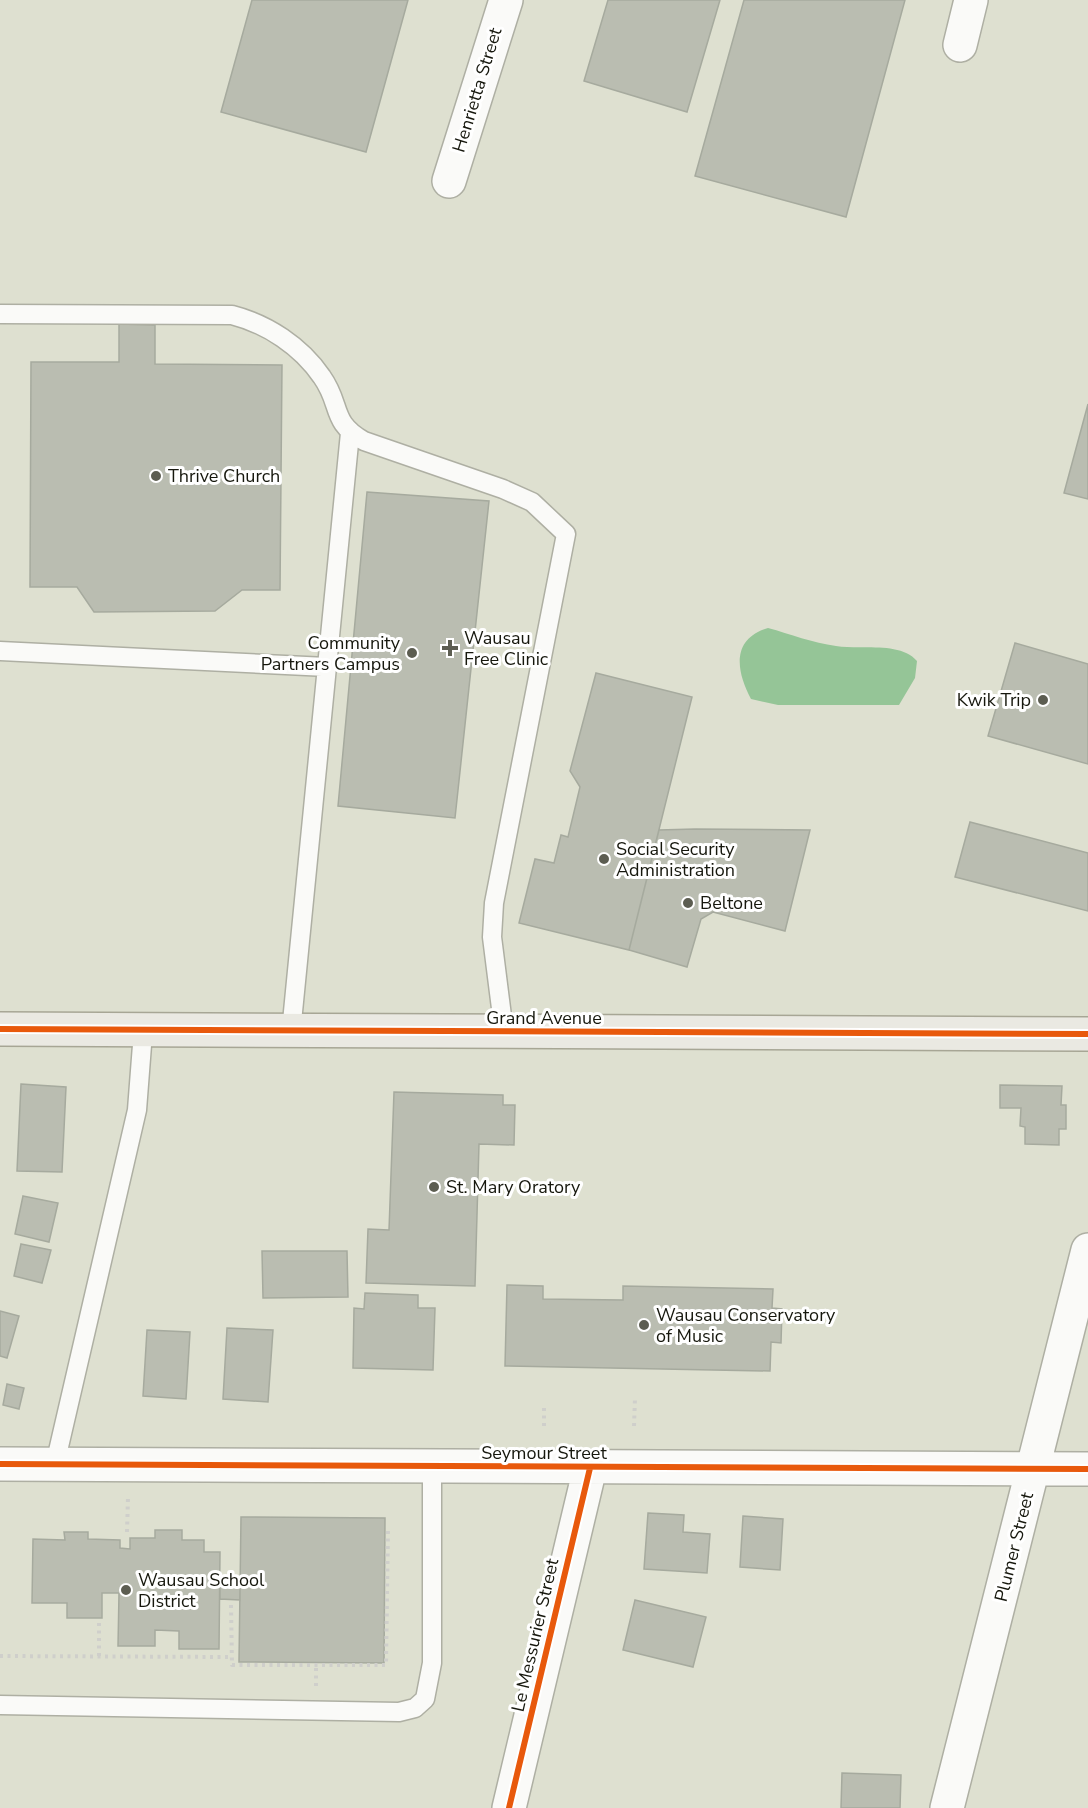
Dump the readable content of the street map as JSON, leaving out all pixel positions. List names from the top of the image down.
{
  "streets": {
    "main road": ["Grand Avenue"],
    "street": [
      "Henrietta Street",
      "Seymour Street",
      "Plumer Street",
      "Le Messurier Street"
    ]
  },
  "crossings": [
    ["Seymour Street", "Plumer Street"],
    ["Seymour Street", "Le Messurier Street"]
  ],
  "places": {
    "other": [
      "Thrive Church",
      "Community Partners Campus",
      "Kwik Trip",
      "Social Security Administration",
      "Beltone",
      "St. Mary Oratory",
      "Wausau Conservatory of Music",
      "Wausau School District"
    ],
    "health": ["Wausau Free Clinic"]
  }
}
